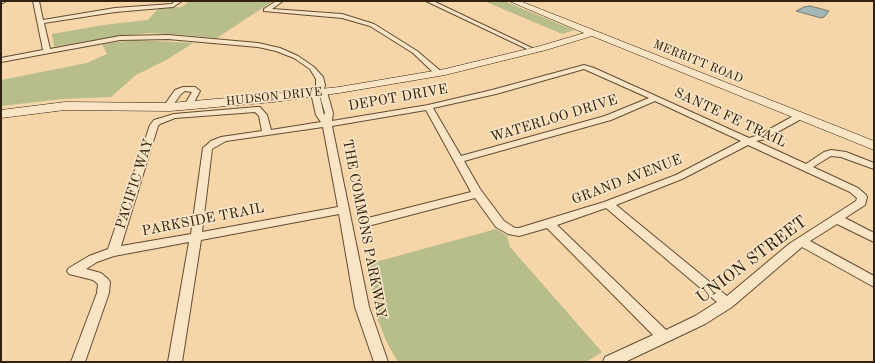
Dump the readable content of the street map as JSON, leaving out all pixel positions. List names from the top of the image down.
{
  "streets": {
    "street": [
      "MERRITT ROAD",
      "HUDSON DRIVE",
      "DEPOT DRIVE",
      "SANTE FE TRAIL",
      "WATERLOO DRIVE",
      "GRAND AVENUE",
      "PACIFIC WAY",
      "PARKSIDE TRAIL",
      "THE COMMONS PARKWAY",
      "UNION STREET"
    ]
  },
  "crossings": [
    ["MERRITT ROAD", "HUDSON DRIVE"],
    ["MERRITT ROAD", "GRAND AVENUE"],
    ["HUDSON DRIVE", "THE COMMONS PARKWAY"],
    ["DEPOT DRIVE", "SANTE FE TRAIL"],
    ["DEPOT DRIVE", "PACIFIC WAY"],
    ["DEPOT DRIVE", "PARKSIDE TRAIL"],
    ["DEPOT DRIVE", "THE COMMONS PARKWAY"],
    ["SANTE FE TRAIL", "WATERLOO DRIVE"],
    ["SANTE FE TRAIL", "GRAND AVENUE"],
    ["SANTE FE TRAIL", "UNION STREET"],
    ["PACIFIC WAY", "PARKSIDE TRAIL"],
    ["PARKSIDE TRAIL", "THE COMMONS PARKWAY"]
  ]
}
